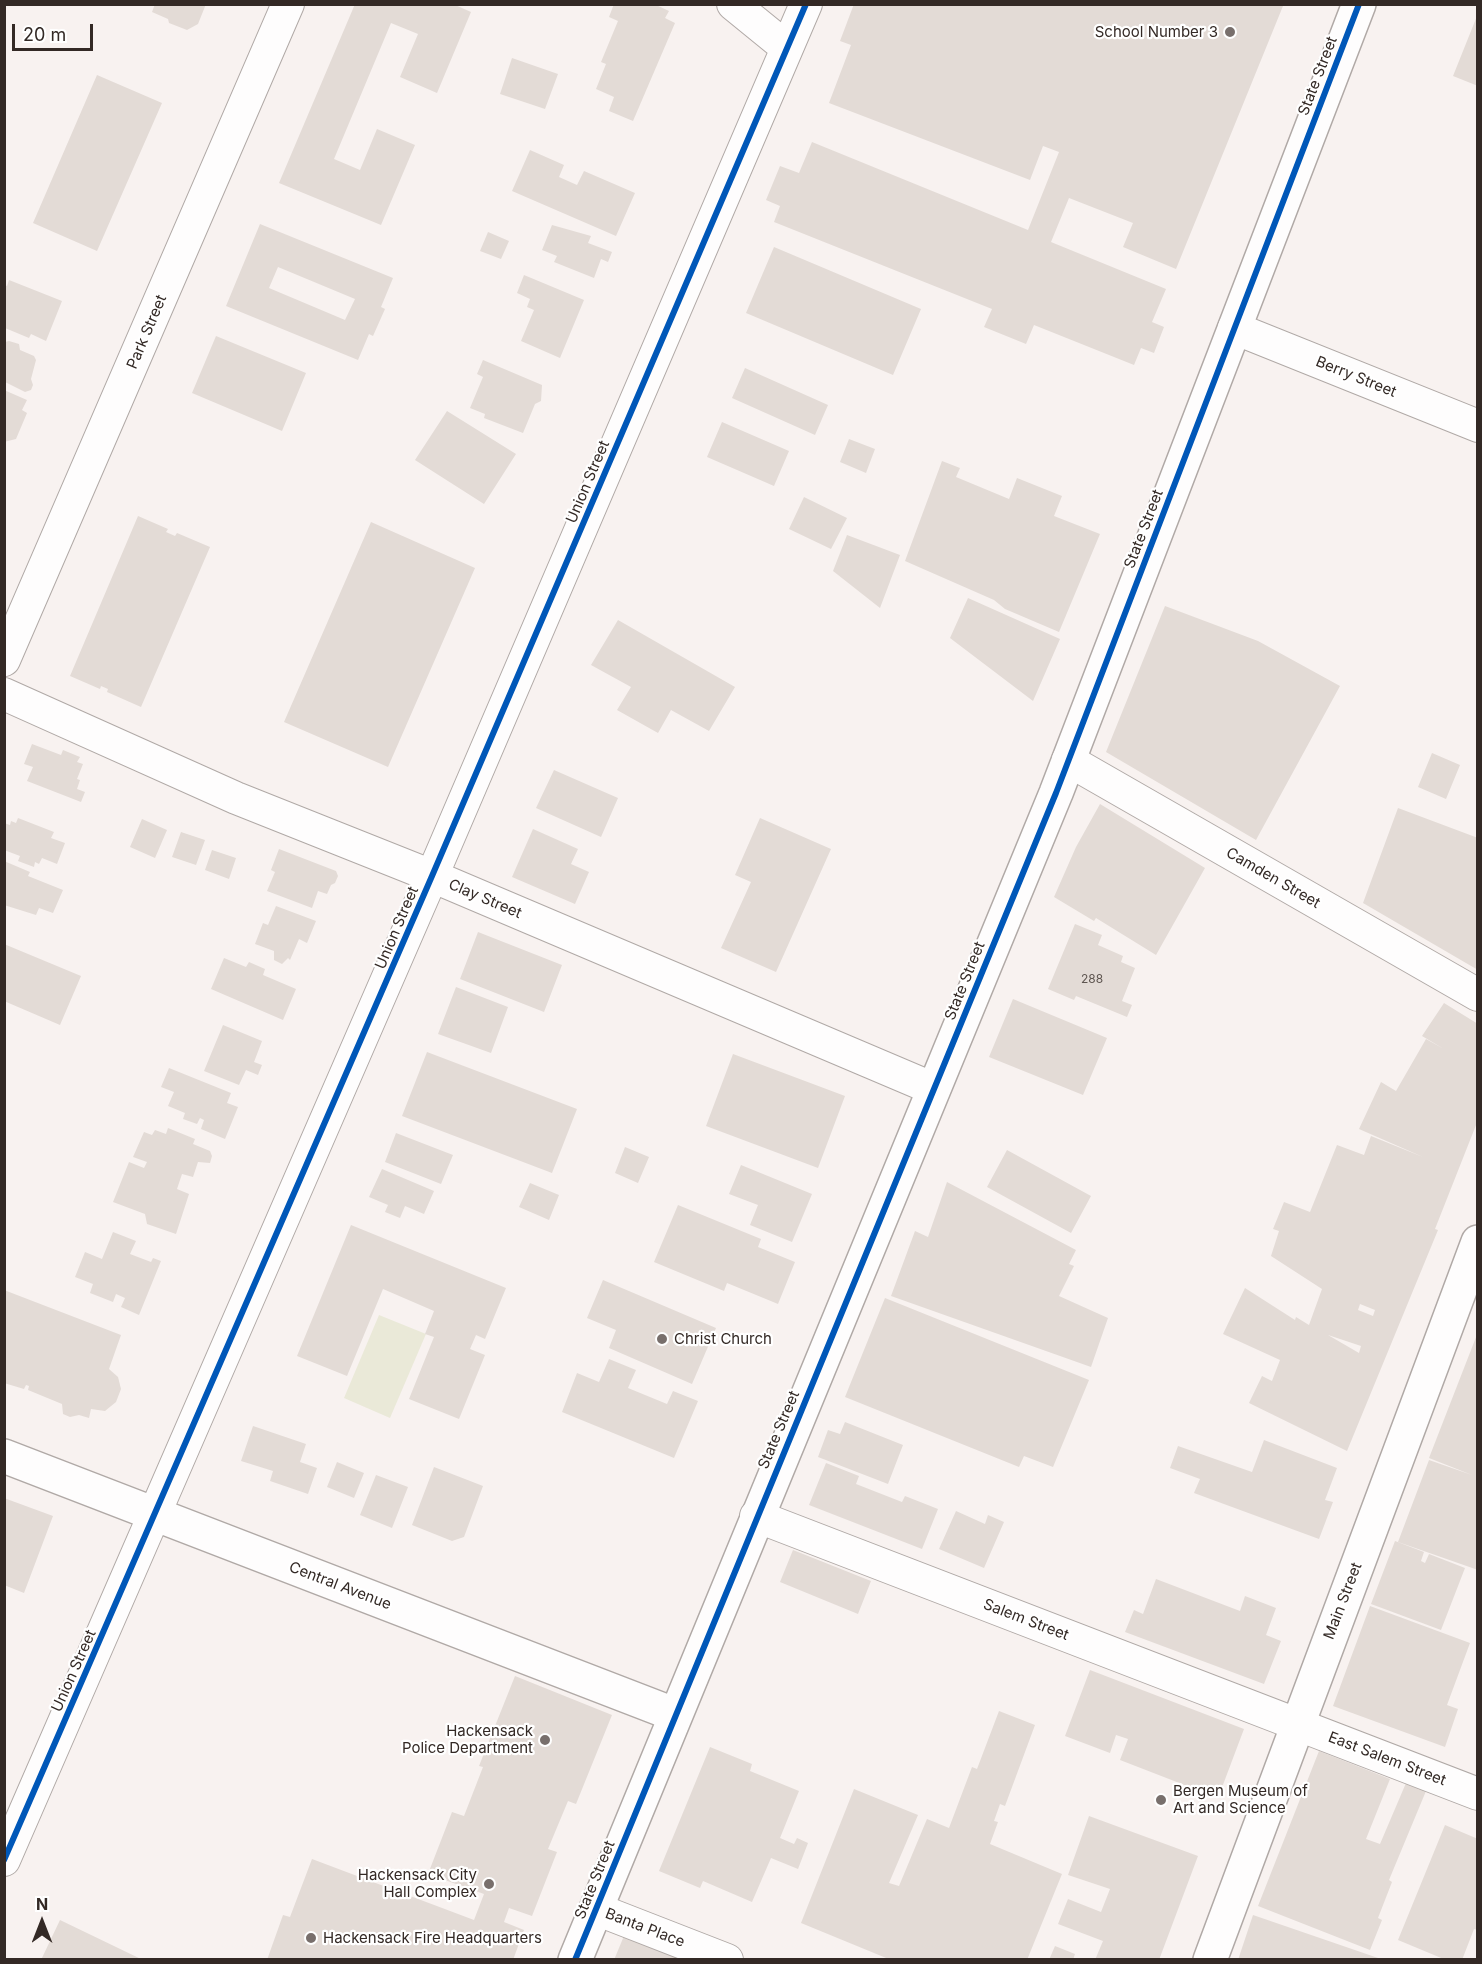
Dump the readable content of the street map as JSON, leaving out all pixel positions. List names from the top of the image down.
{
  "streets": {
    "street": [
      "State Street",
      "Park Street",
      "Berry Street",
      "Union Street",
      "Camden Street",
      "Clay Street",
      "Central Avenue",
      "Main Street",
      "Salem Street",
      "East Salem Street",
      "Banta Place"
    ]
  },
  "crossings": [
    ["State Street", "Berry Street"],
    ["State Street", "Camden Street"],
    ["State Street", "Clay Street"],
    ["State Street", "Central Avenue"],
    ["State Street", "Salem Street"],
    ["State Street", "Banta Place"],
    ["Union Street", "Clay Street"],
    ["Union Street", "Central Avenue"],
    ["Main Street", "Salem Street"],
    ["Main Street", "East Salem Street"],
    ["Salem Street", "East Salem Street"]
  ],
  "places": [
    "School Number 3",
    "Christ Church",
    "Hackensack Police Department",
    "Bergen Museum of Art and Science",
    "Hackensack City Hall Complex",
    "Hackensack Fire Headquarters"
  ],
  "house_numbers": ["288"],
  "scale_bar": "20 m",
  "north": "top"
}
